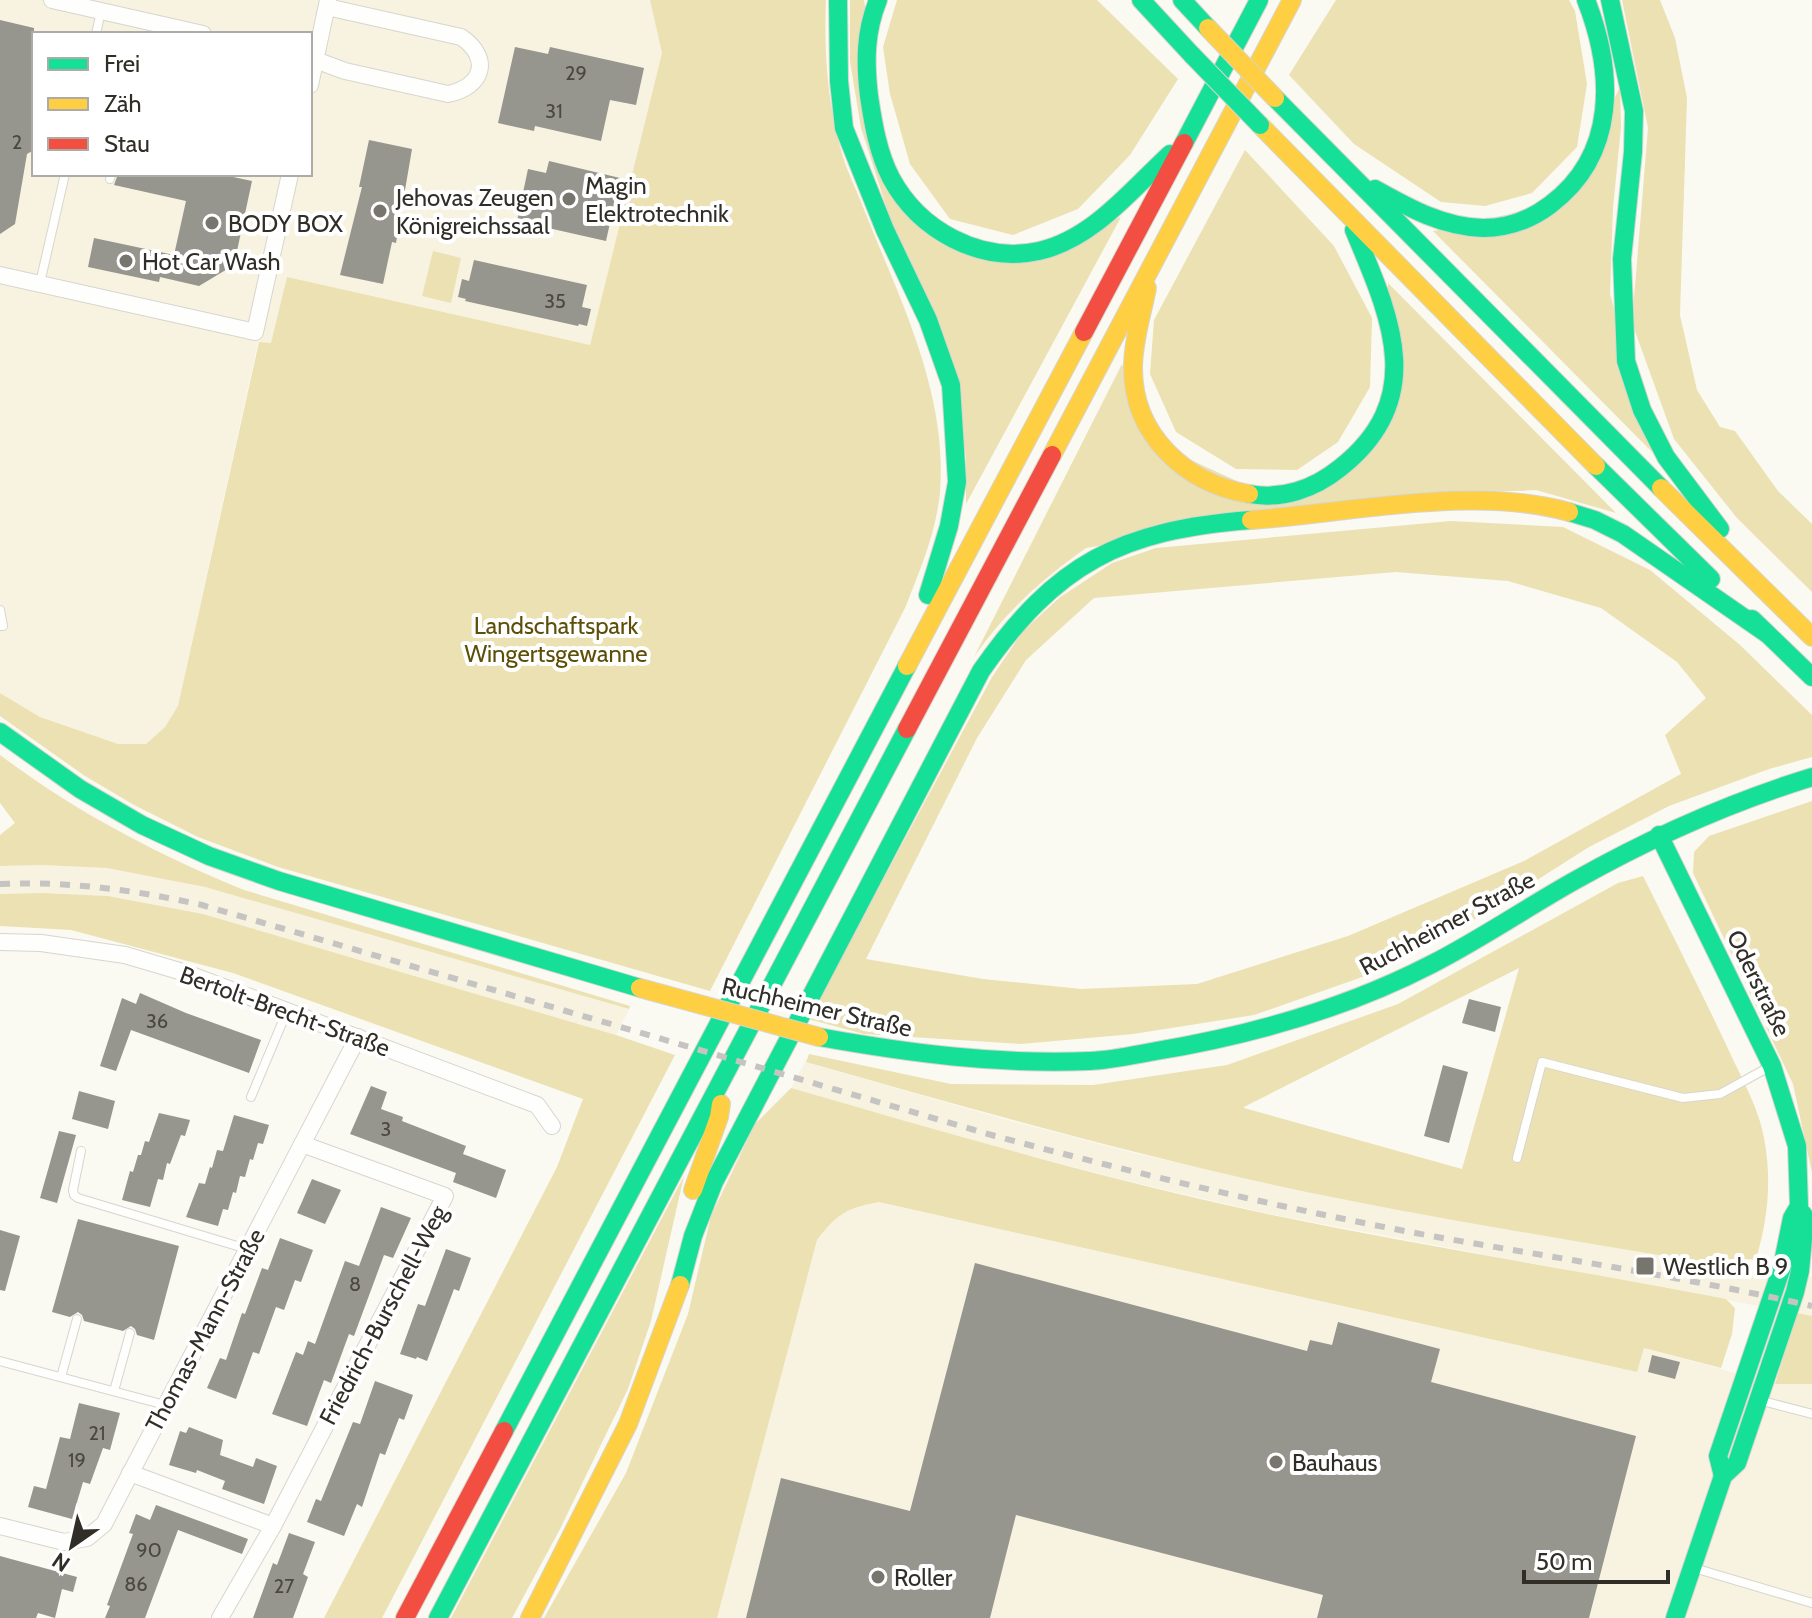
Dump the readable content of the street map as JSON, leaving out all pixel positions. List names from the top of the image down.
{
  "streets": {
    "main road": ["Ruchheimer Straße", "Oderstraße"],
    "street": ["Bertolt-Brecht-Straße", "Friedrich-Burschell-Weg", "Thomas-Mann-Straße"]
  },
  "crossings": [
    ["Ruchheimer Straße", "Oderstraße"],
    ["Bertolt-Brecht-Straße", "Thomas-Mann-Straße"],
    ["Friedrich-Burschell-Weg", "Thomas-Mann-Straße"]
  ],
  "parks": ["Landschaftspark Wingertsgewanne"],
  "places": {
    "other": [
      "Magin Elektrotechnik",
      "Jehovas Zeugen Königreichssaal",
      "BODY BOX",
      "Hot Car Wash",
      "Bauhaus",
      "Roller"
    ],
    "transit": ["Westlich B 9"]
  },
  "house_numbers": [
    "29",
    "31",
    "2",
    "35",
    "36",
    "3",
    "8",
    "21",
    "19",
    "90",
    "86",
    "27"
  ],
  "legend": ["Frei", "Zäh", "Stau"],
  "scale_bar": "50 m",
  "north": "bottom left"
}
